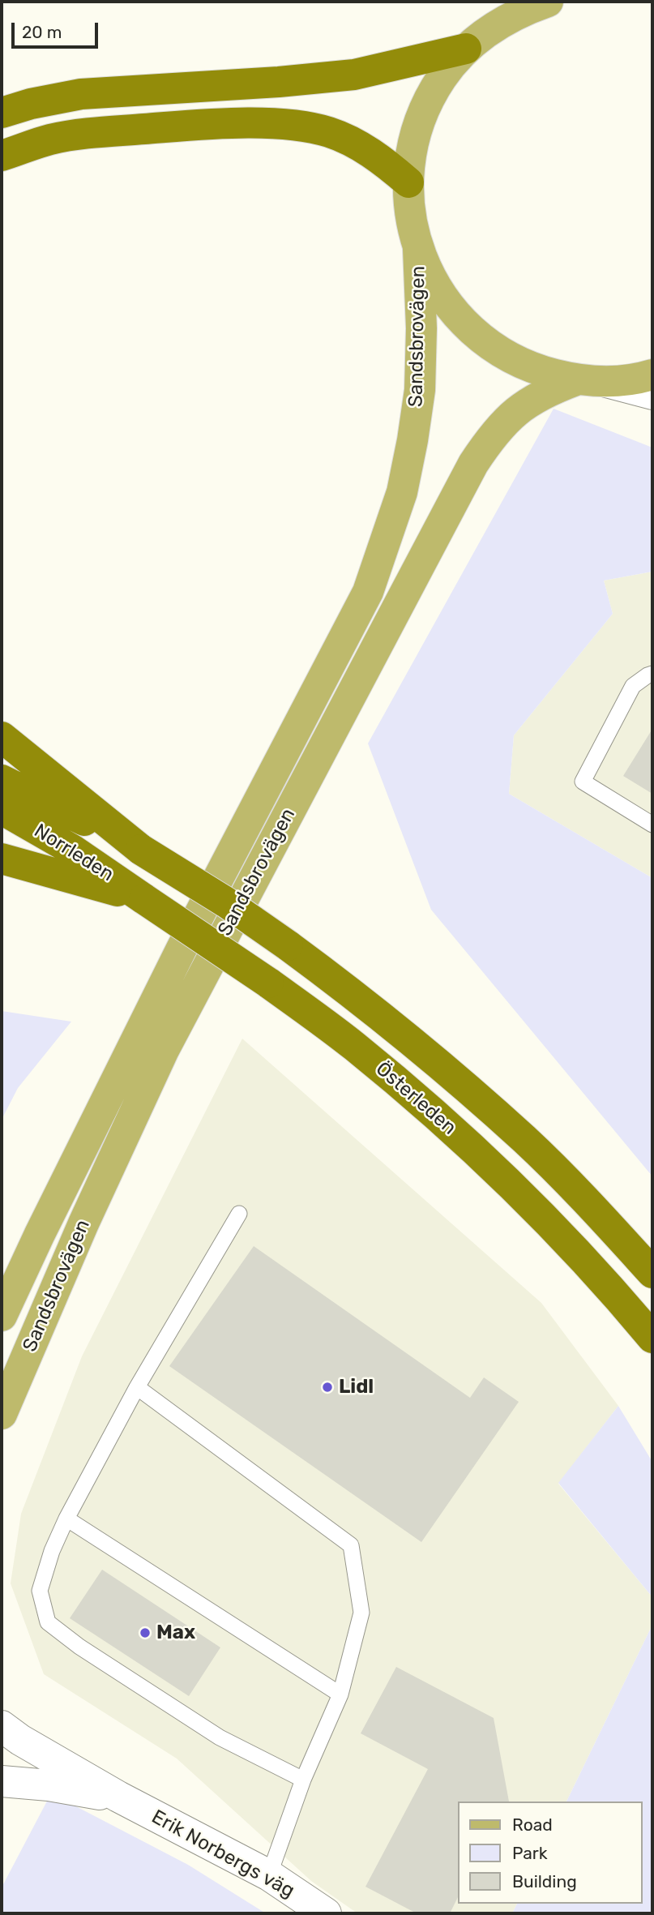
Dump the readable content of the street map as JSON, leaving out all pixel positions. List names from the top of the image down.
{
  "streets": {
    "highway": ["Norrleden", "Österleden"],
    "main road": ["Sandsbrovägen"],
    "street": ["Erik Norbergs väg"]
  },
  "crossings": [
    ["Norrleden", "Österleden"]
  ],
  "places": ["Lidl", "Max"],
  "legend": ["Road", "Park", "Building"],
  "scale_bar": "20 m"
}
